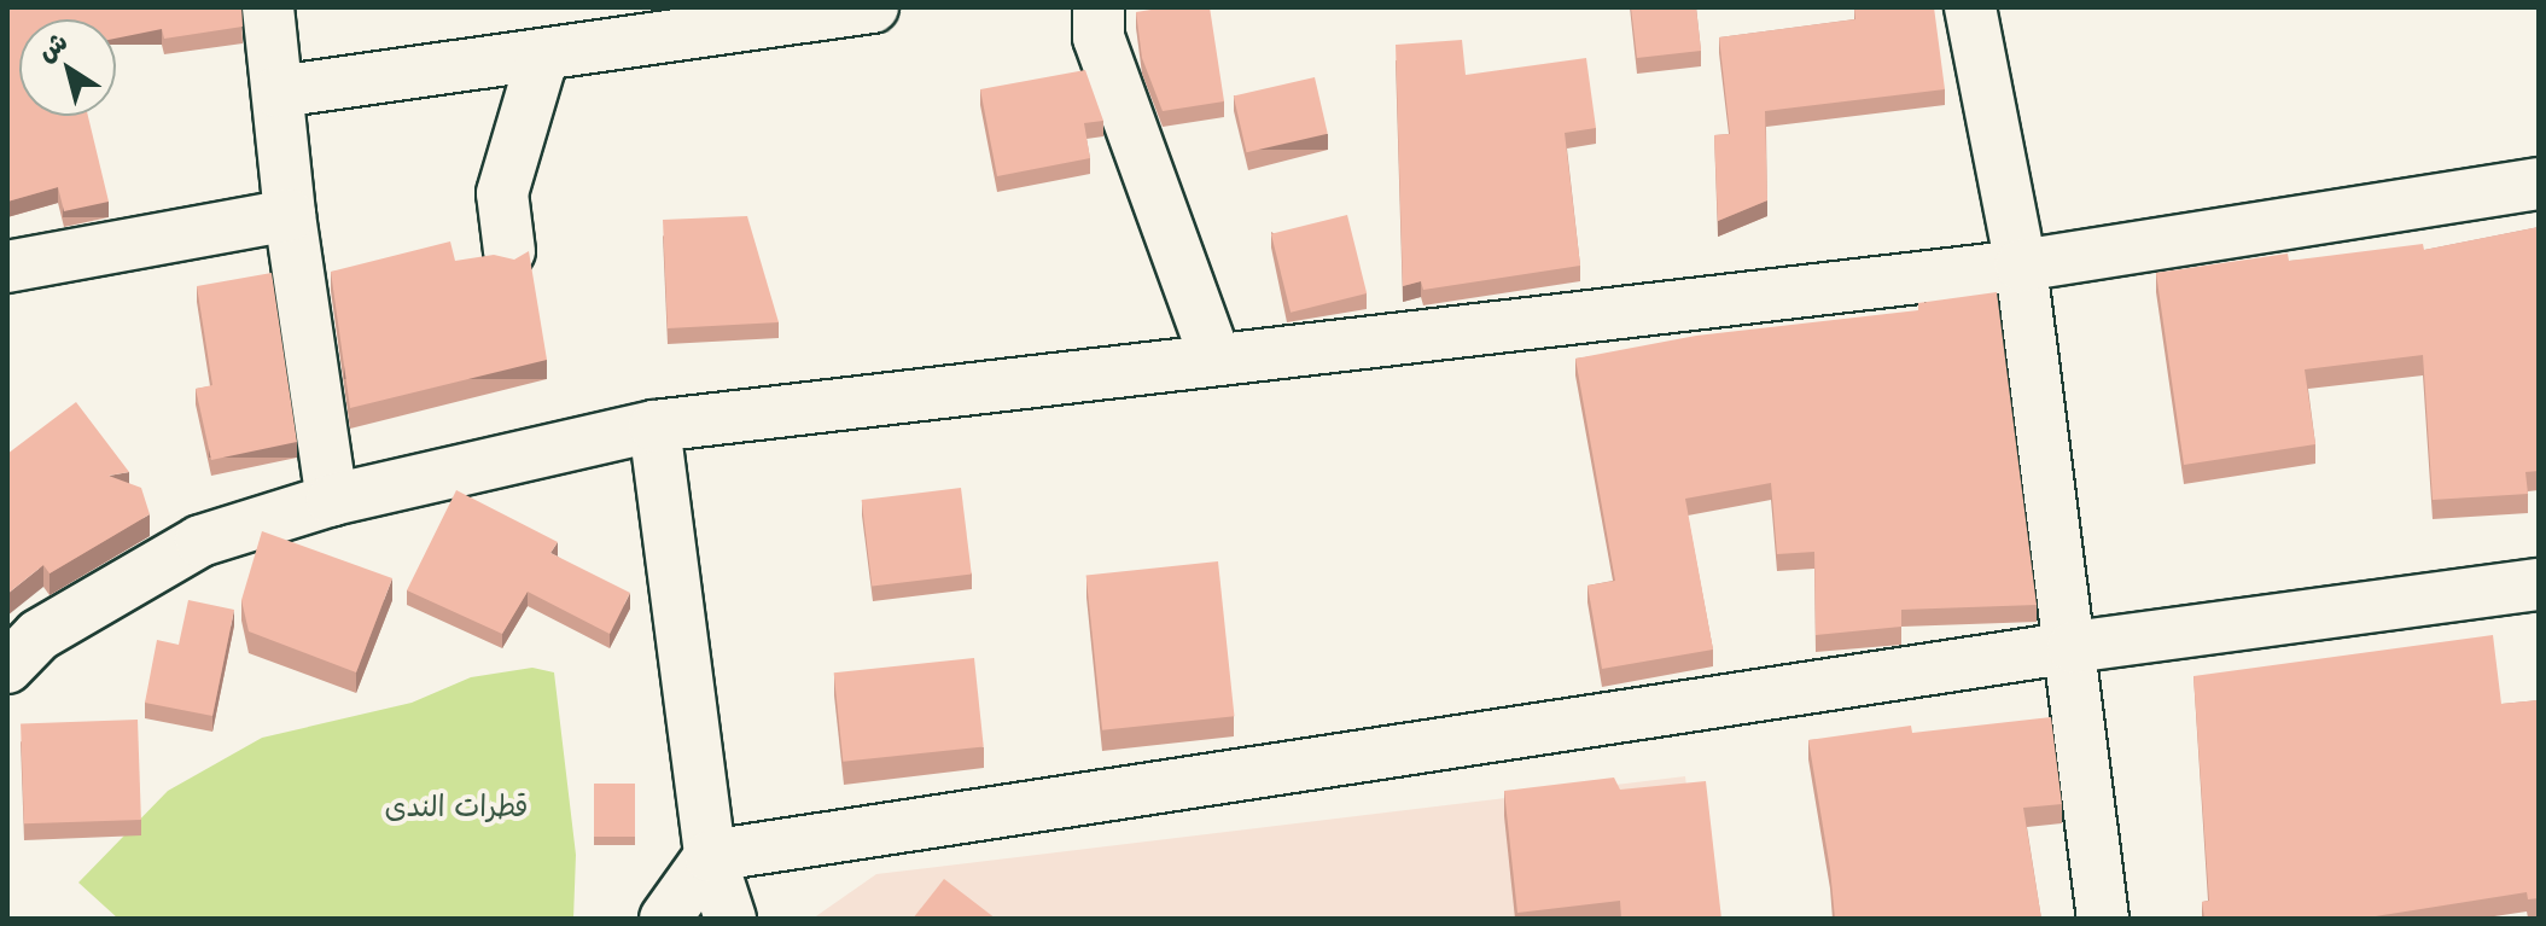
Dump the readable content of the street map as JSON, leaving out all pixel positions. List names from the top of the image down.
{
  "parks": ["قطرات الندى"],
  "north": "top left"
}
